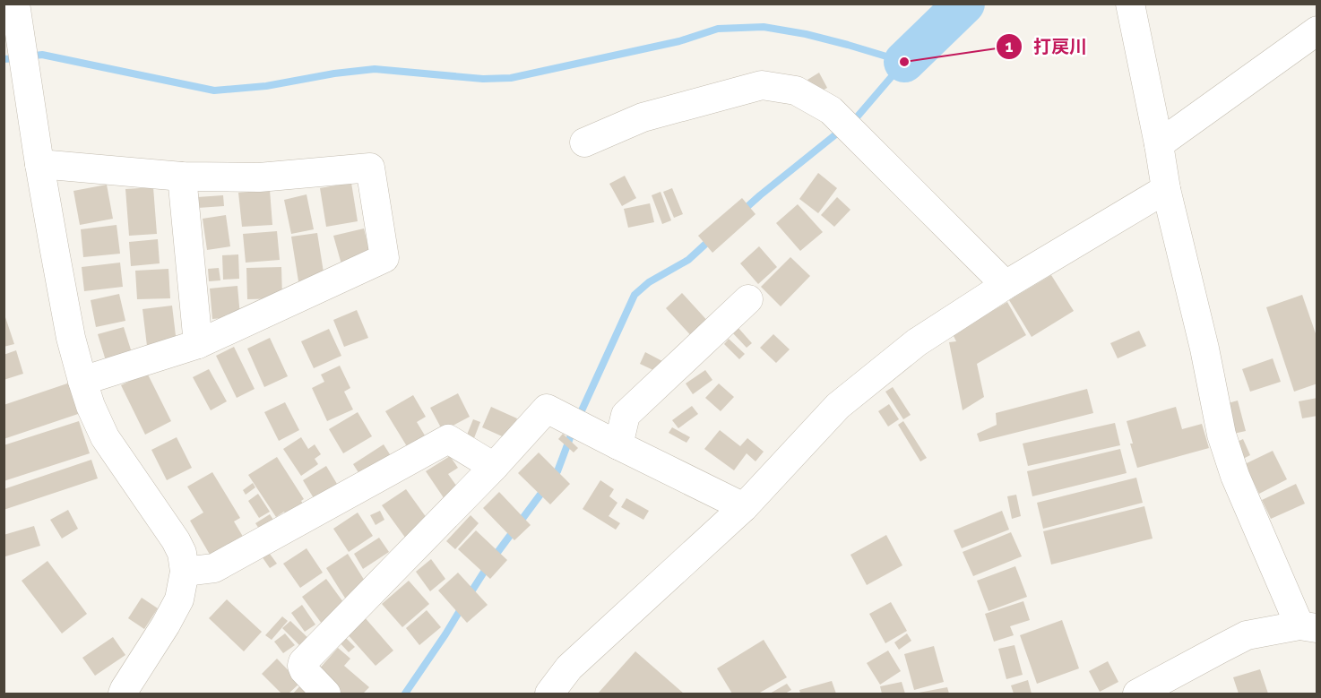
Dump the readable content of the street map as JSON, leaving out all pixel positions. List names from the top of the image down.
{
  "places": ["打戻川"]
}
